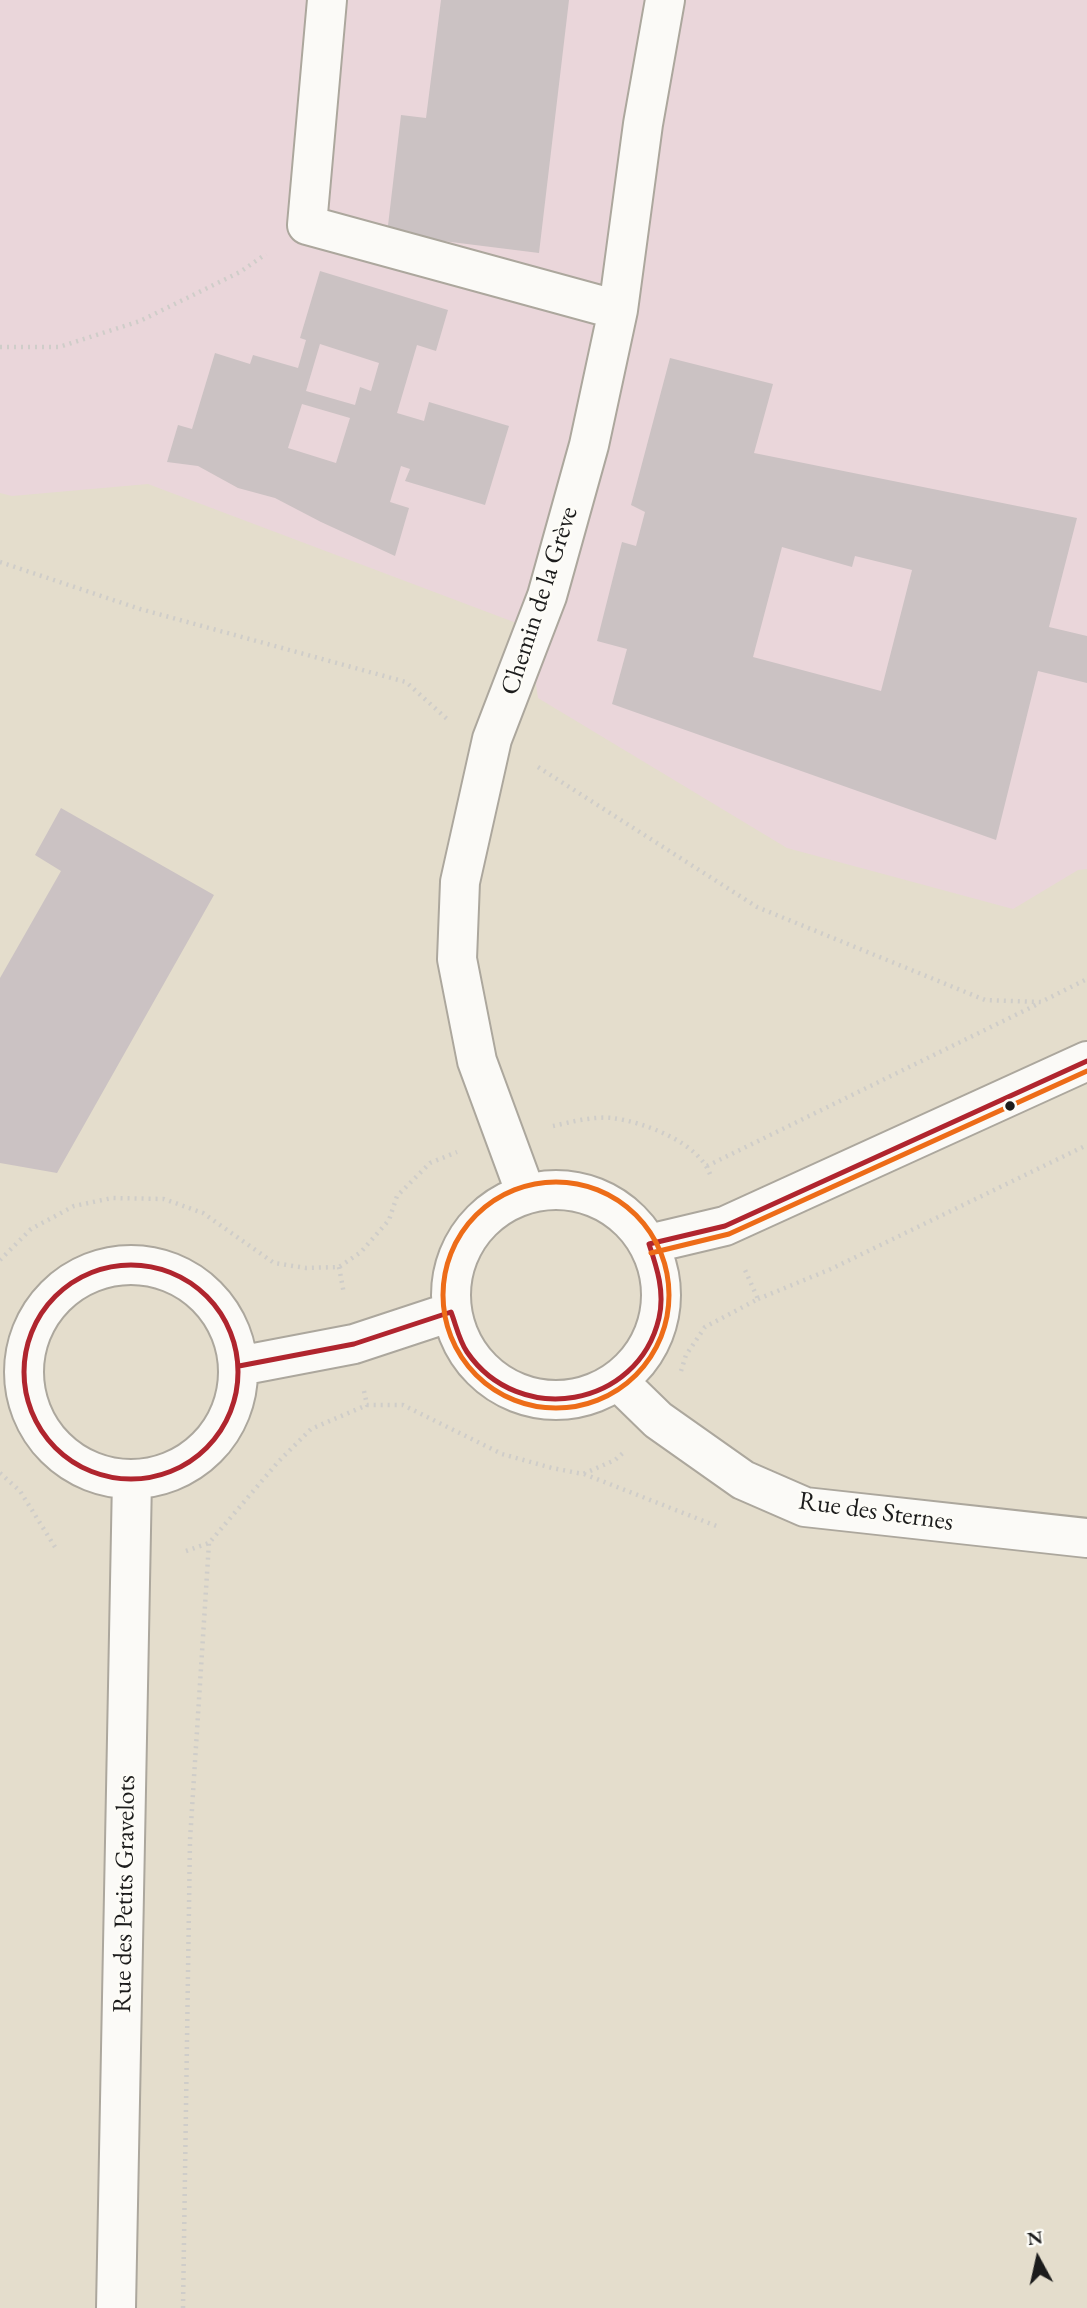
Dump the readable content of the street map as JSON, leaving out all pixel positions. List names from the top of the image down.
{
  "streets": {
    "street": ["Chemin de la Grève", "Rue des Sternes", "Rue des Petits Gravelots"]
  },
  "crossings": [
    ["Chemin de la Grève", "Rue des Sternes"]
  ],
  "north": "top"
}
